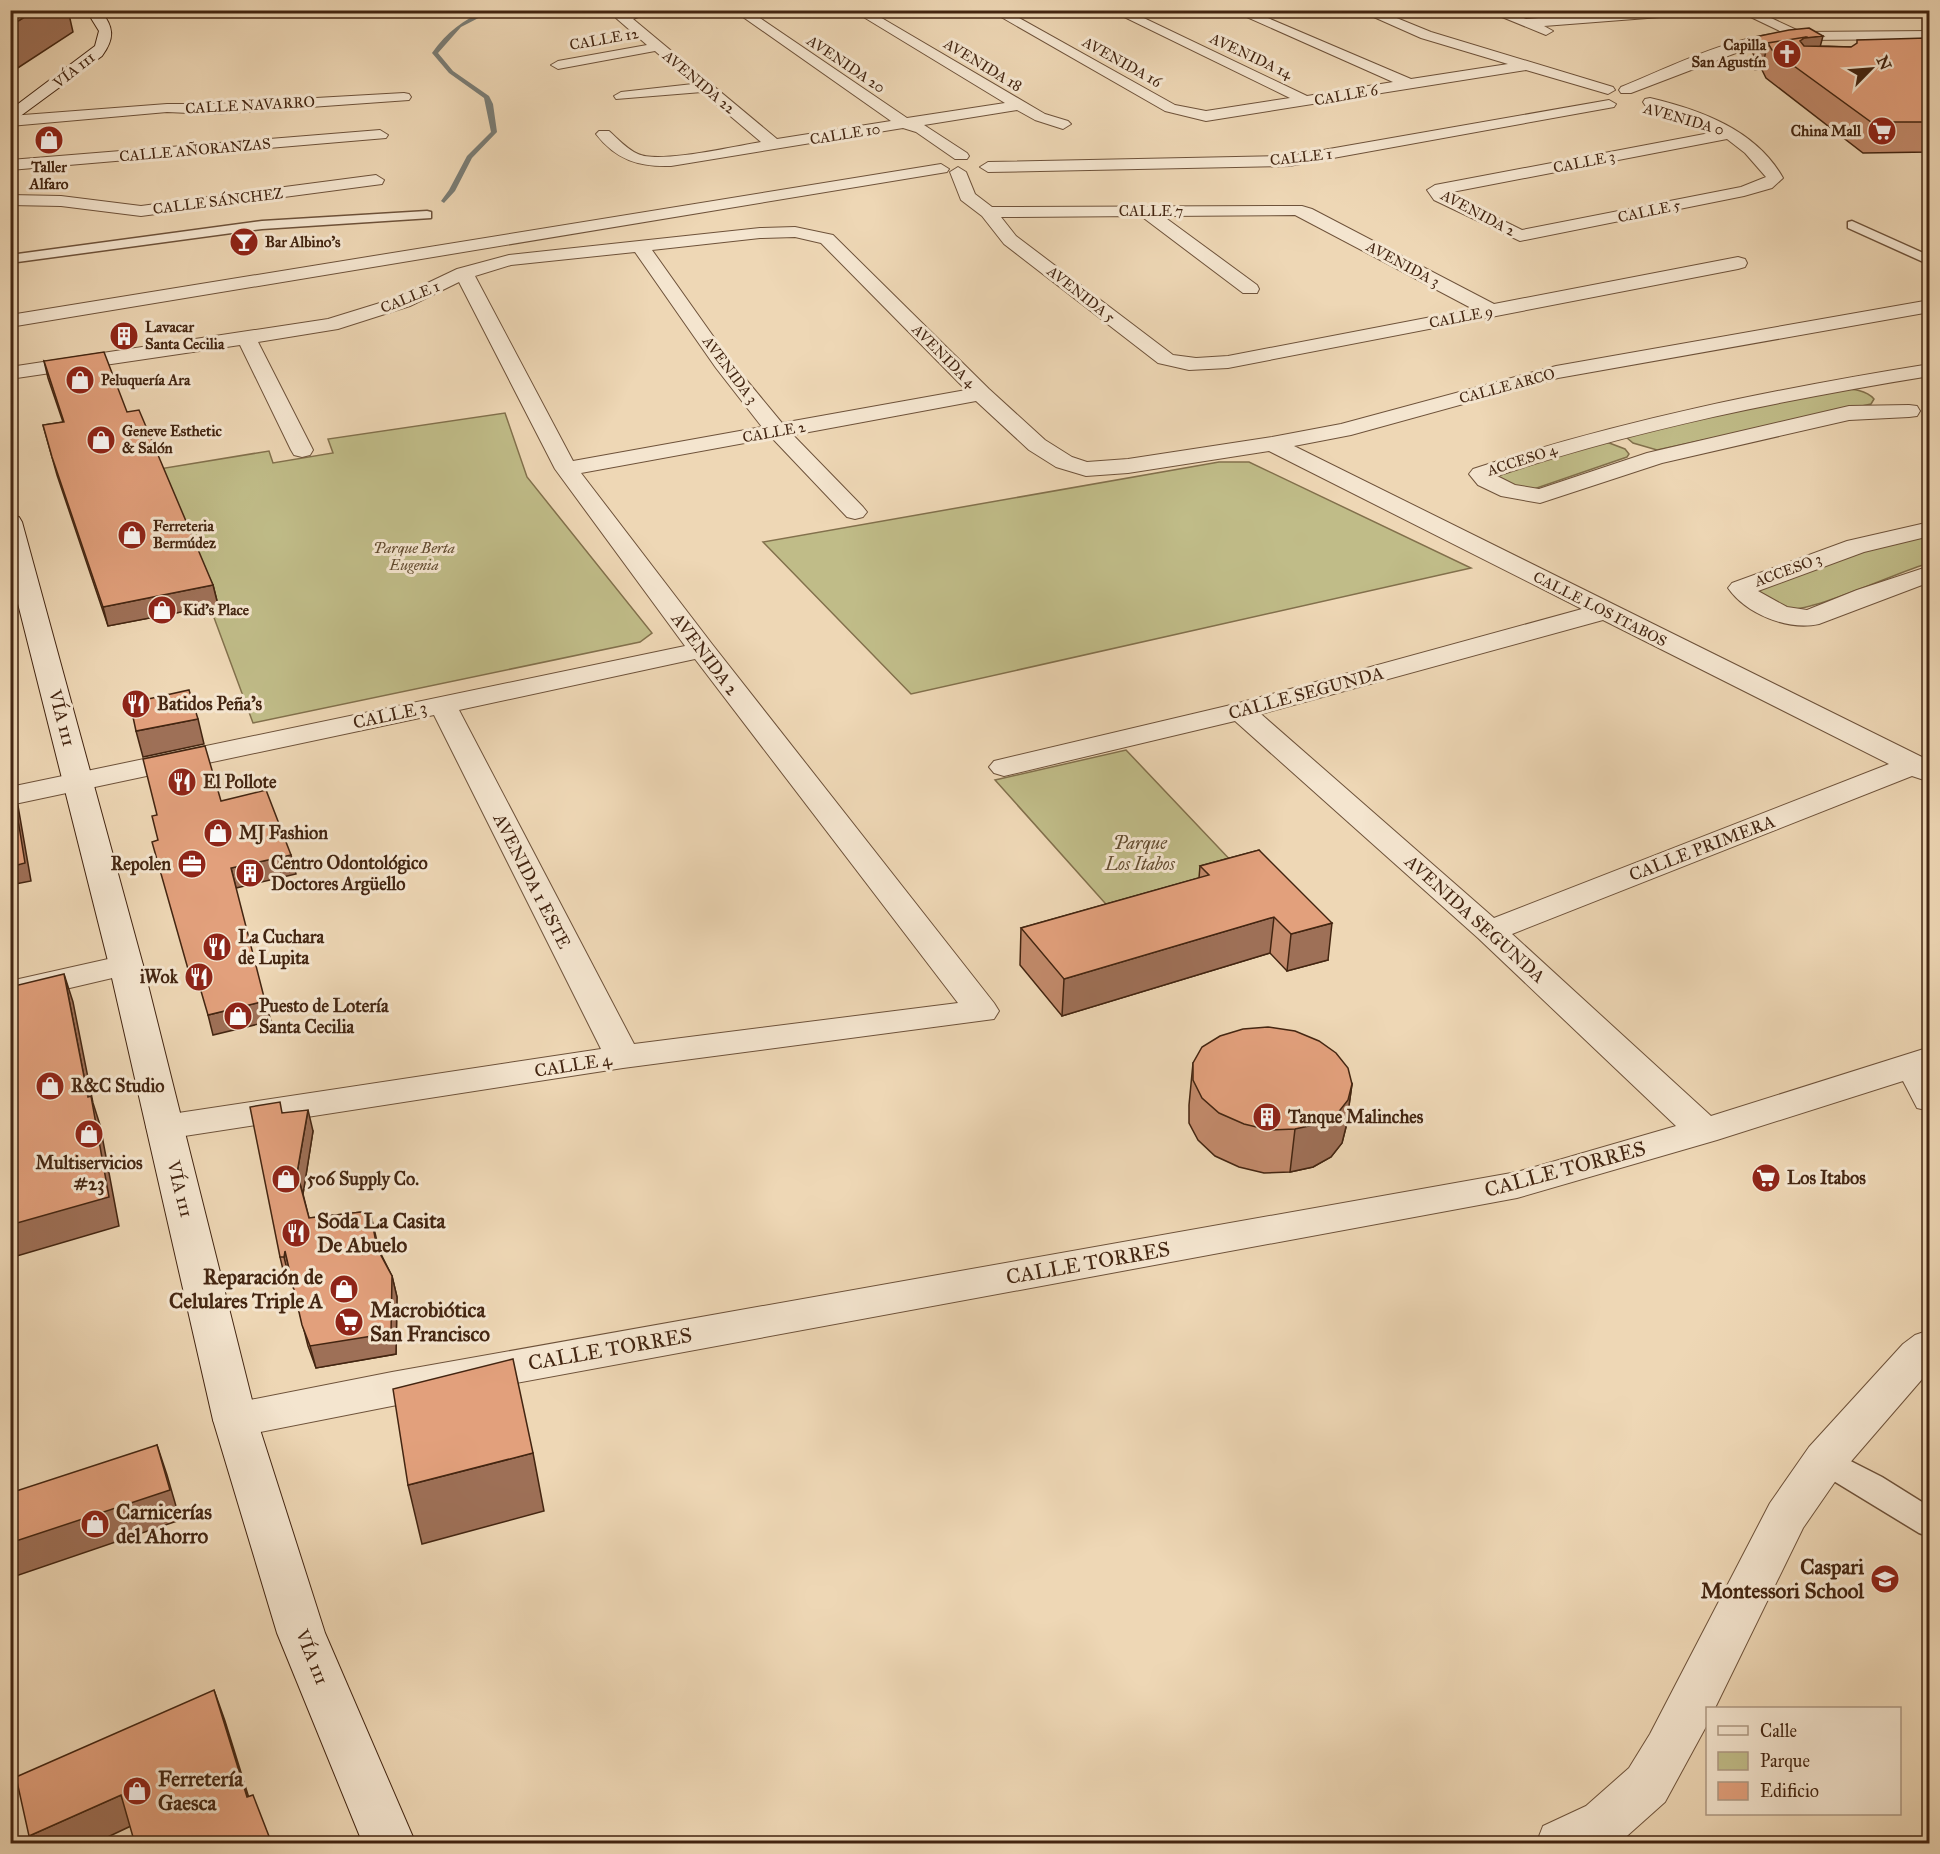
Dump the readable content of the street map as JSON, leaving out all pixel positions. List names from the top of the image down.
{
  "streets": {
    "street": [
      "CALLE 12",
      "AVENIDA 14",
      "AVENIDA 16",
      "AVENIDA 20",
      "AVENIDA 18",
      "VÍA 111",
      "AVENIDA 22",
      "CALLE 6",
      "CALLE NAVARRO",
      "AVENIDA 0",
      "CALLE 10",
      "CALLE AÑORANZAS",
      "CALLE 1",
      "CALLE 3",
      "CALLE SÁNCHEZ",
      "CALLE 7",
      "CALLE 5",
      "AVENIDA 2",
      "AVENIDA 3",
      "AVENIDA 5",
      "CALLE 9",
      "AVENIDA 4",
      "CALLE ARCO",
      "CALLE 2",
      "ACCESO 4",
      "ACCESO 3",
      "CALLE LOS ITABOS",
      "CALLE SEGUNDA",
      "CALLE PRIMERA",
      "AVENIDA 1 ESTE",
      "AVENIDA SEGUNDA",
      "CALLE 4",
      "CALLE TORRES"
    ]
  },
  "crossings": [
    ["CALLE 12", "AVENIDA 22"],
    ["AVENIDA 14", "CALLE 6"],
    ["AVENIDA 16", "CALLE 6"],
    ["AVENIDA 20", "CALLE 10"],
    ["AVENIDA 18", "CALLE 10"],
    ["VÍA 111", "CALLE NAVARRO"],
    ["VÍA 111", "CALLE 3"],
    ["VÍA 111", "CALLE 4"],
    ["VÍA 111", "CALLE TORRES"],
    ["AVENIDA 22", "CALLE 10"],
    ["AVENIDA 0", "CALLE 3"],
    ["AVENIDA 0", "CALLE 5"],
    ["CALLE 1", "AVENIDA 2"],
    ["CALLE 1", "AVENIDA 3"],
    ["CALLE 1", "AVENIDA 4"],
    ["CALLE 3", "AVENIDA 2"],
    ["CALLE 3", "AVENIDA 1 ESTE"],
    ["CALLE 7", "AVENIDA 3"],
    ["CALLE 7", "AVENIDA 5"],
    ["CALLE 5", "AVENIDA 2"],
    ["AVENIDA 2", "CALLE 2"],
    ["AVENIDA 2", "CALLE 4"],
    ["AVENIDA 3", "CALLE 9"],
    ["AVENIDA 3", "CALLE 2"],
    ["AVENIDA 5", "CALLE 9"],
    ["AVENIDA 4", "CALLE ARCO"],
    ["AVENIDA 4", "CALLE 2"],
    ["CALLE ARCO", "CALLE LOS ITABOS"],
    ["CALLE LOS ITABOS", "CALLE SEGUNDA"],
    ["CALLE LOS ITABOS", "CALLE PRIMERA"],
    ["CALLE SEGUNDA", "AVENIDA SEGUNDA"],
    ["CALLE PRIMERA", "AVENIDA SEGUNDA"],
    ["AVENIDA 1 ESTE", "CALLE 4"],
    ["AVENIDA SEGUNDA", "CALLE TORRES"]
  ],
  "parks": ["Parque Berta Eugenia", "Parque Los Itabos"],
  "places": {
    "church": ["Capilla San Agustín"],
    "supermarket": ["China Mall", "Los Itabos", "Macrobiótica San Francisco"],
    "shop": [
      "Taller Alfaro",
      "Peluquería Ara",
      "Geneve Esthetic & Salón",
      "Ferreteria Bermúdez",
      "Kid's Place",
      "MJ Fashion",
      "Puesto de Lotería Santa Cecilia",
      "R&C Studio",
      "Multiservicios #23",
      "506 Supply Co.",
      "Reparación de Celulares Triple A",
      "Carnicerías del Ahorro",
      "Ferretería Gaesca"
    ],
    "bar": ["Bar Albino's"],
    "building": ["Lavacar Santa Cecilia", "Centro Odontológico Doctores Argüello", "Tanque Malinches"],
    "restaurant": [
      "Batidos Peña's",
      "El Pollote",
      "La Cuchara de Lupita",
      "iWok",
      "Soda La Casita De Abuelo"
    ],
    "office": ["Repolen"],
    "school or university": ["Caspari Montessori School"]
  },
  "legend": ["Calle", "Parque", "Edificio"],
  "north": "top right"
}
